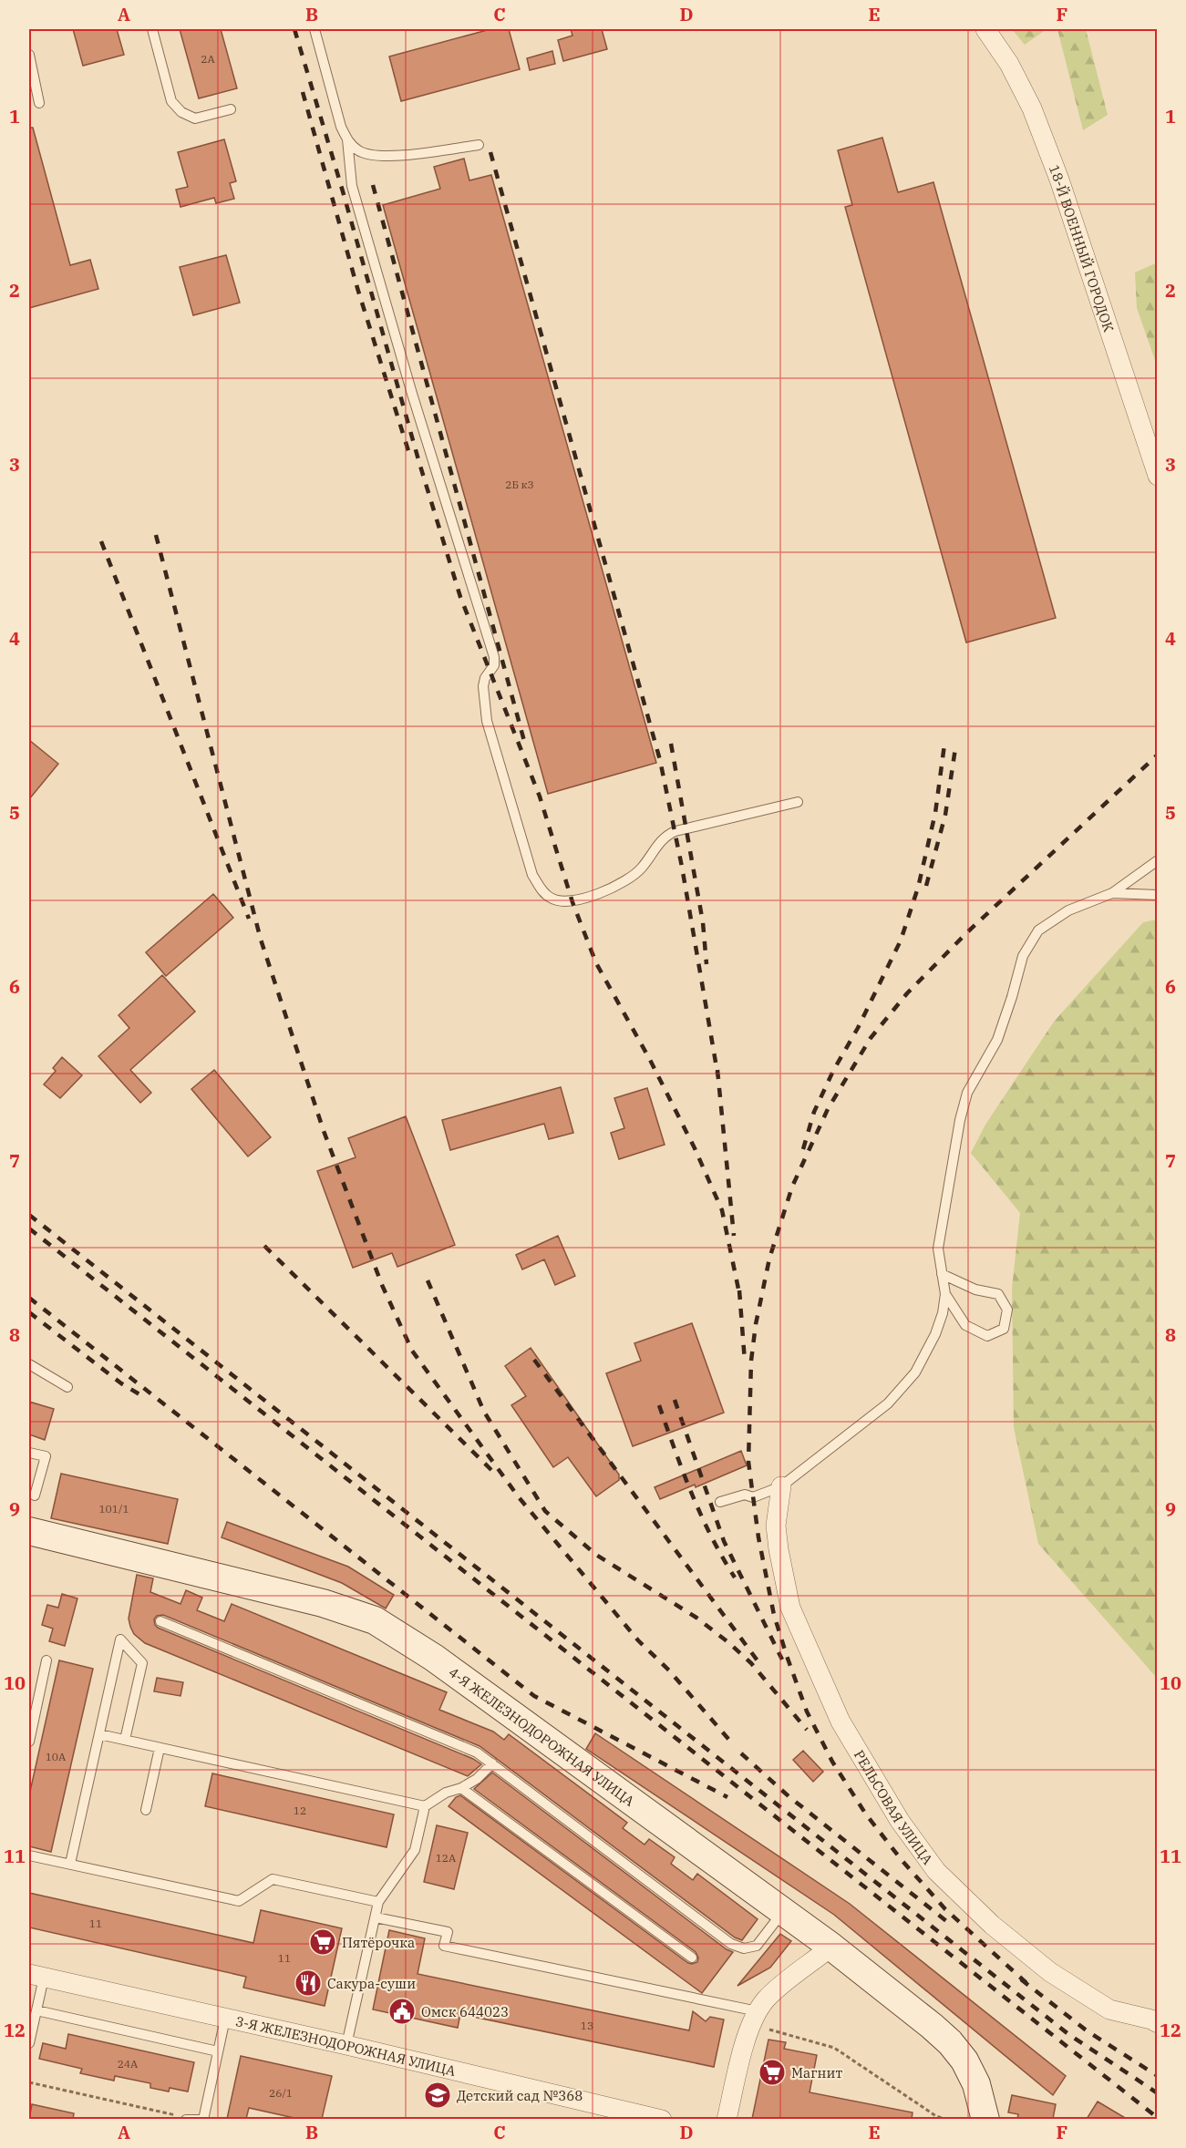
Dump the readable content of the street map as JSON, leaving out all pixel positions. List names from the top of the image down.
{
  "streets": {
    "main road": ["4-Я ЖЕЛЕЗНОДОРОЖНАЯ УЛИЦА"],
    "street": ["18-Й ВОЕННЫЙ ГОРОДОК", "РЕЛЬСОВАЯ УЛИЦА", "3-Я ЖЕЛЕЗНОДОРОЖНАЯ УЛИЦА"]
  },
  "places": {
    "supermarket": ["Пятёрочка", "Магнит"],
    "restaurant": ["Сакура-суши"],
    "public building": ["Омск 644023"],
    "school or university": ["Детский сад №368"]
  },
  "house_numbers": [
    "2А",
    "2Б к3",
    "101/1",
    "10А",
    "12",
    "12А",
    "11",
    "11",
    "13",
    "24А",
    "26/1"
  ],
  "grid": {
    "columns": [
      "A",
      "B",
      "C",
      "D",
      "E",
      "F"
    ],
    "rows": [
      "1",
      "2",
      "3",
      "4",
      "5",
      "6",
      "7",
      "8",
      "9",
      "10",
      "11",
      "12"
    ]
  }
}
